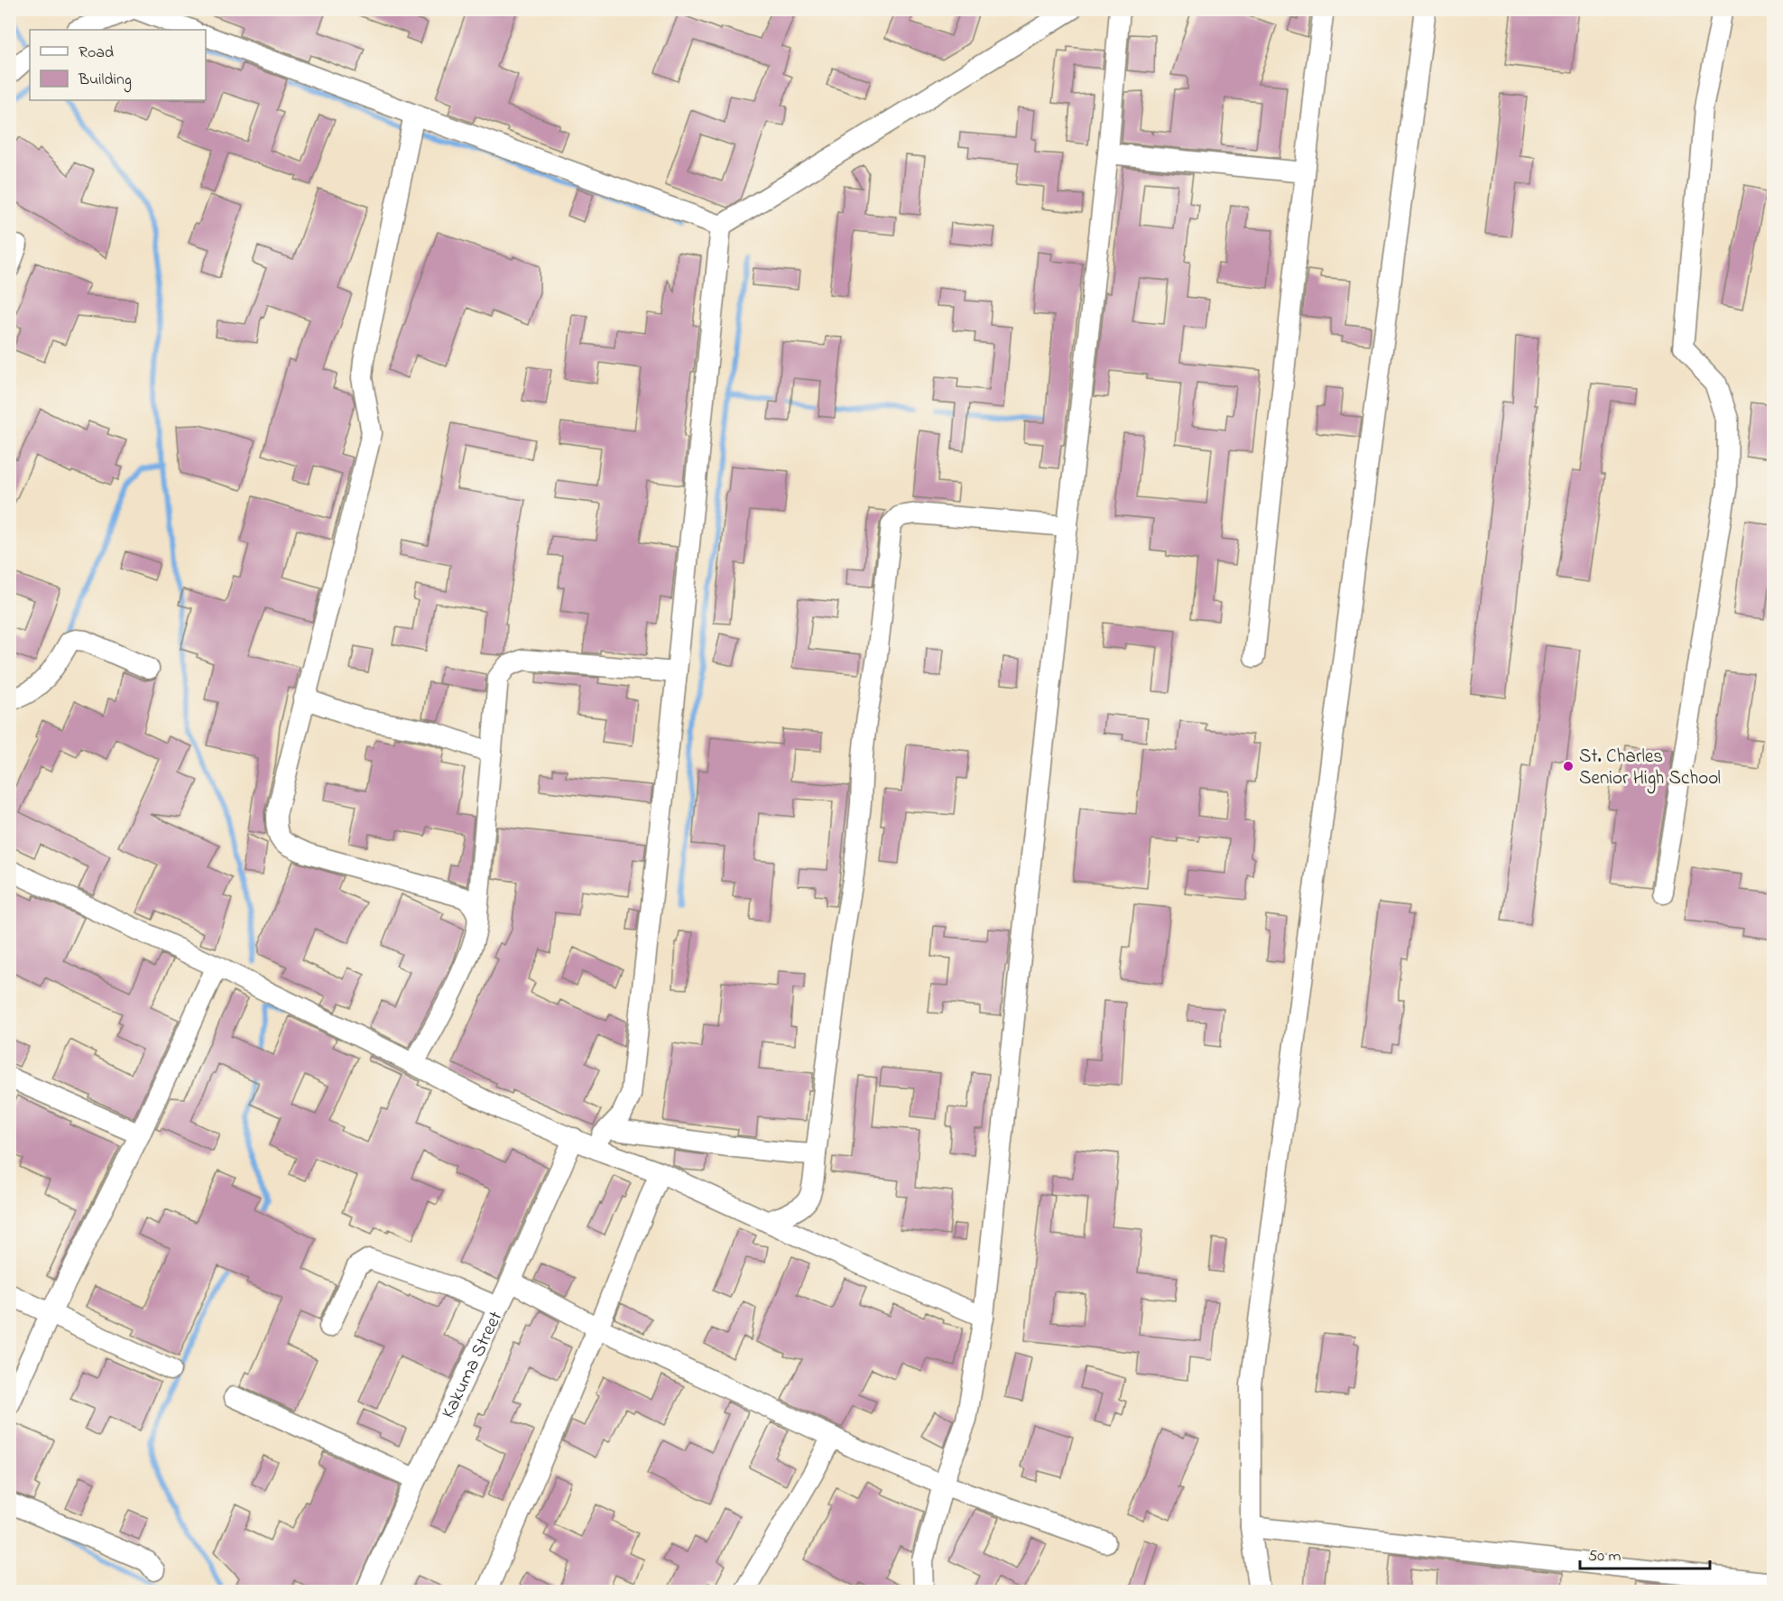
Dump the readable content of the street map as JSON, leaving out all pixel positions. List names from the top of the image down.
{
  "streets": {
    "street": ["Kakuma Street"]
  },
  "places": ["St. Charles Senior High School"],
  "legend": ["Road", "Building"],
  "scale_bar": "50 m"
}
